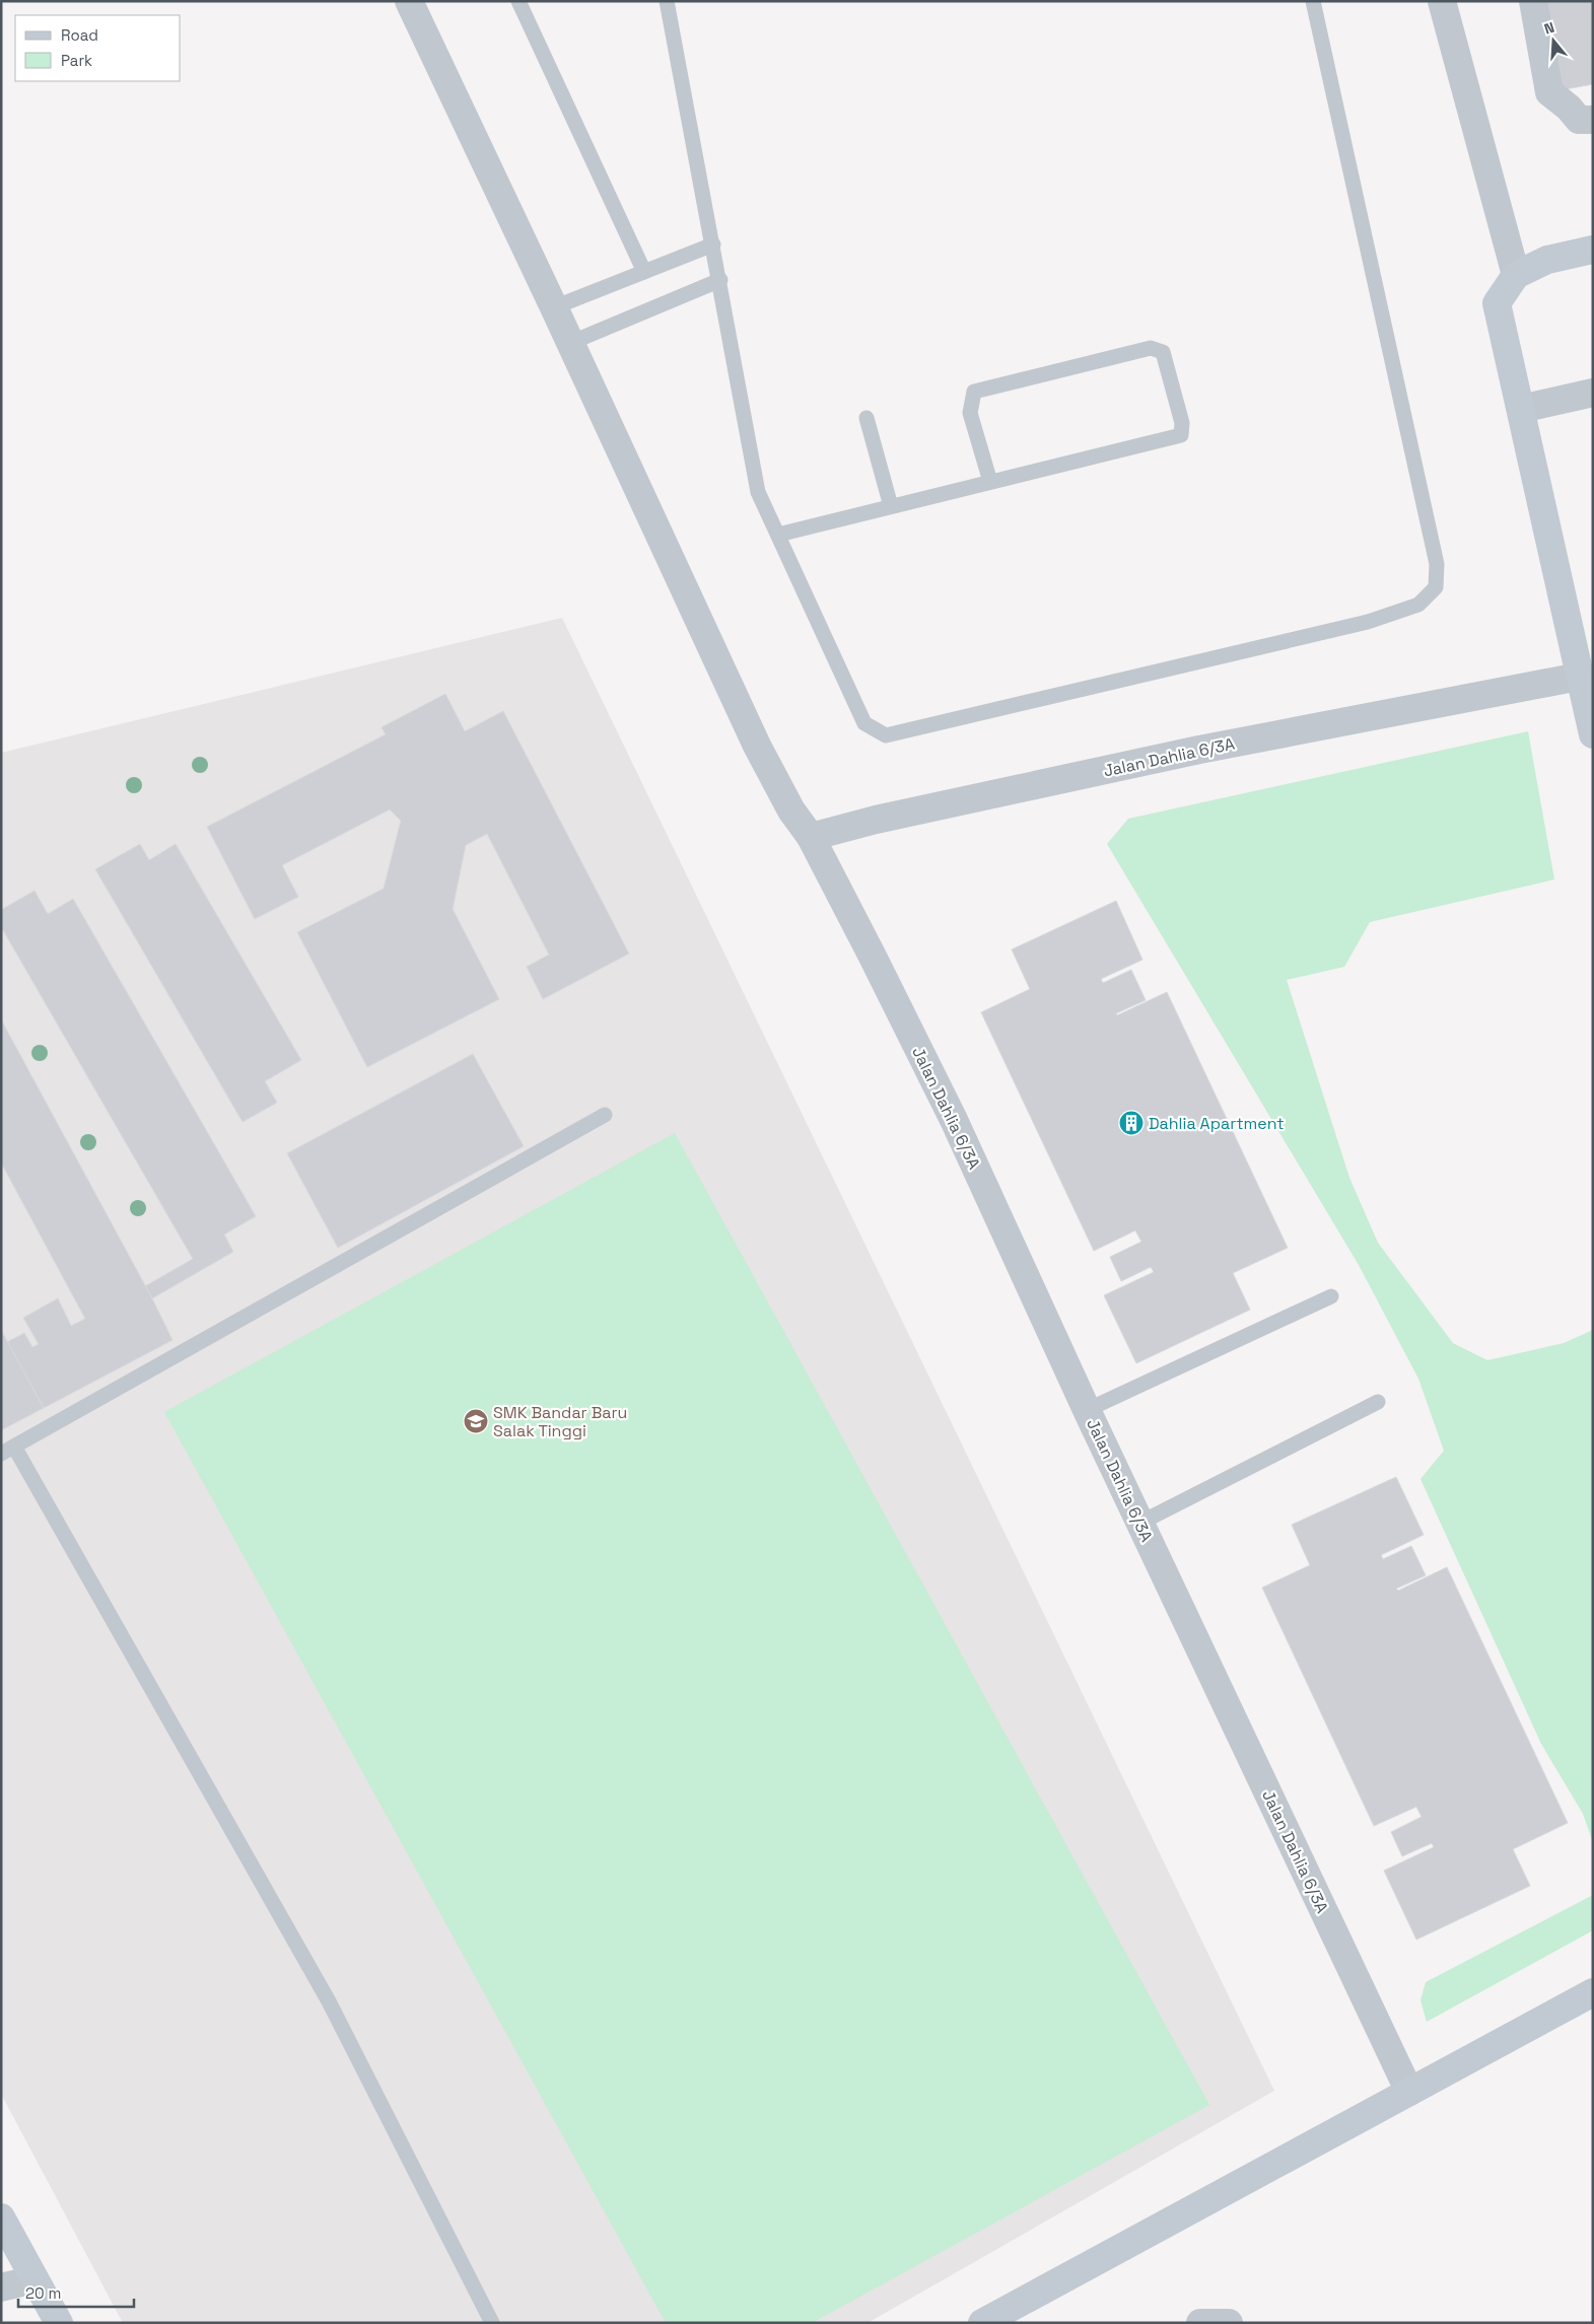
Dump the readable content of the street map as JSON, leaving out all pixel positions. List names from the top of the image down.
{
  "streets": {
    "street": ["Jalan Dahlia 6/3A"]
  },
  "places": {
    "building": ["Dahlia Apartment"],
    "school or university": ["SMK Bandar Baru Salak Tinggi"]
  },
  "legend": ["Road", "Park"],
  "scale_bar": "20 m",
  "north": "top"
}
